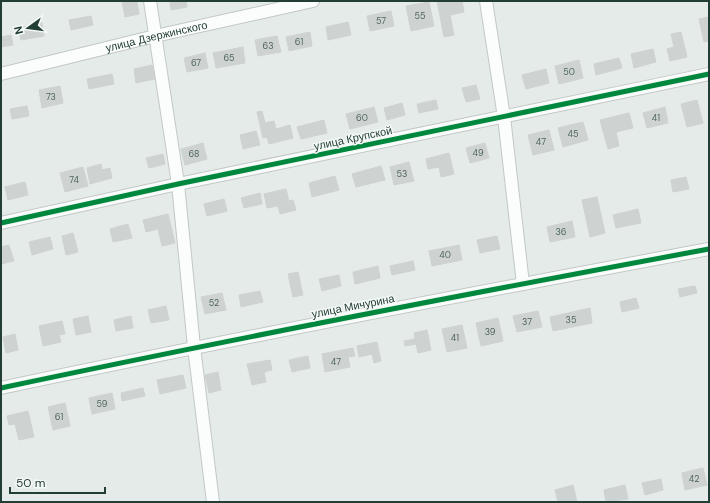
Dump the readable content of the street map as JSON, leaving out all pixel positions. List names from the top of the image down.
{
  "streets": {
    "street": ["улица Дзержинского", "улица Крупской", "улица Мичурина"]
  },
  "house_numbers": [
    "55",
    "57",
    "61",
    "63",
    "65",
    "67",
    "50",
    "73",
    "60",
    "41",
    "45",
    "47",
    "49",
    "68",
    "53",
    "74",
    "36",
    "40",
    "52",
    "35",
    "37",
    "39",
    "41",
    "47",
    "59",
    "61",
    "42"
  ],
  "scale_bar": "50 m",
  "north": "left"
}
